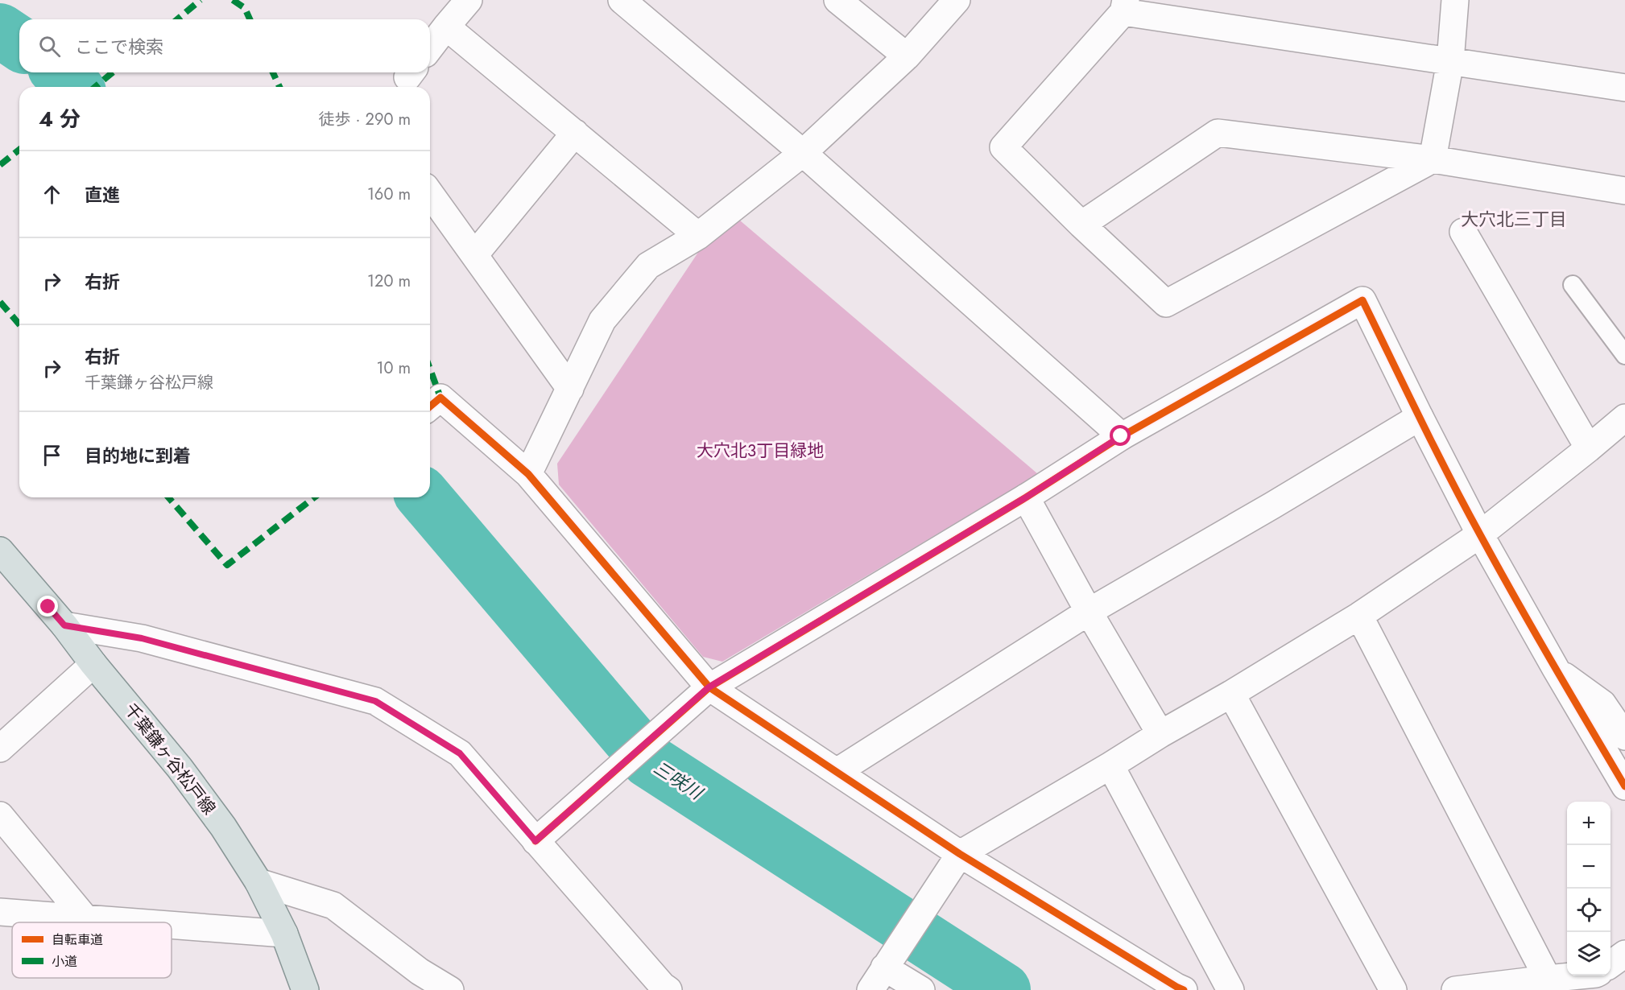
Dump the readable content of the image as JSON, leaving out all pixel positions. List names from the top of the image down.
{
  "streets": {
    "main road": ["千葉鎌ヶ谷松戸線"]
  },
  "districts": ["大穴北三丁目"],
  "water": ["三咲川"],
  "parks": ["大穴北3丁目緑地"],
  "legend": ["自転車道", "小道"],
  "page": {
    "search": "ここで検索",
    "heading": ["4 分", "徒歩 · 290 m"],
    "list": [
      ["直進", "160 m"],
      ["右折", "120 m"],
      ["右折", "千葉鎌ヶ谷松戸線", "10 m"],
      "目的地に到着"
    ],
    "map_buttons": ["+", "−"]
  }
}
